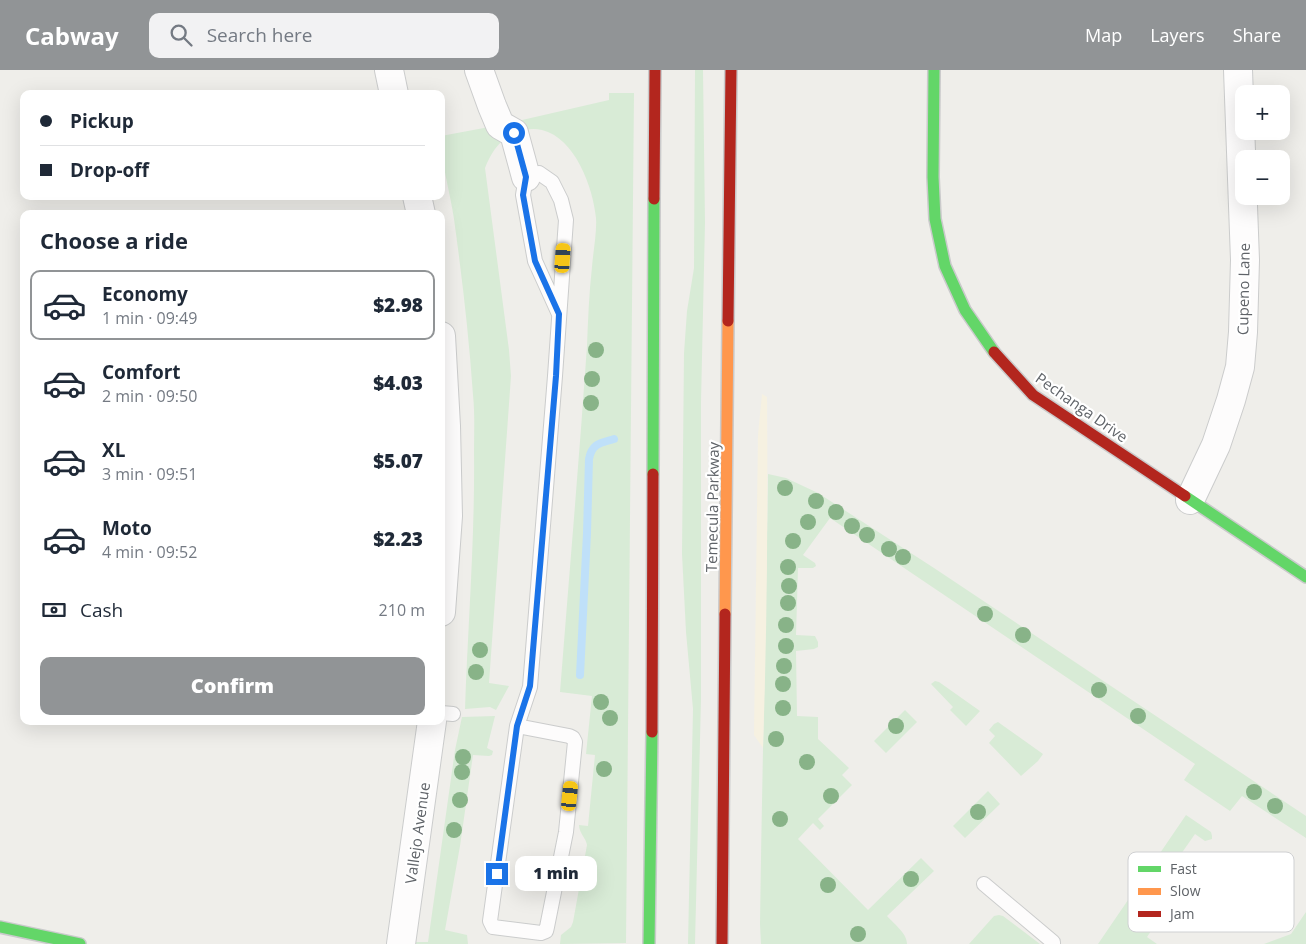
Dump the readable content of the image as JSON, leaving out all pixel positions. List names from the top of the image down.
{
  "streets": {
    "main road": ["Pechanga Drive", "Temecula Parkway"],
    "street": ["Cupeno Lane", "Vallejo Avenue"]
  },
  "crossings": [
    ["Cupeno Lane", "Pechanga Drive"]
  ],
  "legend": ["Fast", "Slow", "Jam"],
  "page": {
    "header": "Cabway",
    "search": "Search here",
    "nav": ["Map", "Layers", "Share"],
    "map_buttons": ["+", "−"],
    "banner": ["Pickup", "Drop-off"],
    "heading": "Choose a ride",
    "list": [
      {
        "name": "Economy",
        "note": "1 min · 09:49",
        "value": "$2.98"
      },
      {
        "name": "Comfort",
        "note": "2 min · 09:50",
        "value": "$4.03"
      },
      {
        "name": "XL",
        "note": "3 min · 09:51",
        "value": "$5.07"
      },
      {
        "name": "Moto",
        "note": "4 min · 09:52",
        "value": "$2.23"
      }
    ],
    "pay": ["Cash", "210 m"],
    "buttons": "Confirm",
    "bubble": "1 min"
  }
}
